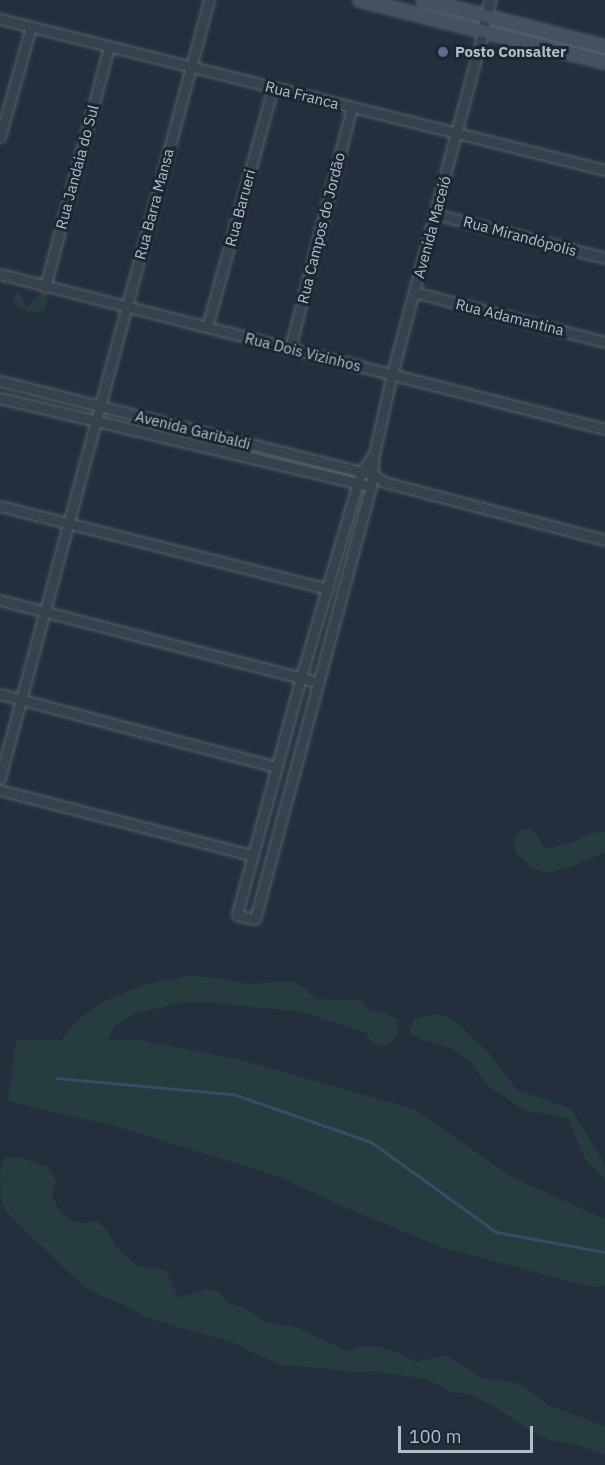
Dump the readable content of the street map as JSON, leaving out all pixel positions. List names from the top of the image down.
{
  "streets": {
    "street": [
      "Rua Franca",
      "Rua Jandaia do Sul",
      "Rua Barra Mansa",
      "Rua Barueri",
      "Avenida Maceió",
      "Rua Campos do Jordão",
      "Rua Mirandópolis",
      "Rua Adamantina",
      "Rua Dois Vizinhos",
      "Avenida Garibaldi"
    ]
  },
  "crossings": [
    ["Rua Franca", "Rua Jandaia do Sul"],
    ["Rua Franca", "Rua Barra Mansa"],
    ["Rua Franca", "Rua Barueri"],
    ["Rua Franca", "Avenida Maceió"],
    ["Rua Franca", "Rua Campos do Jordão"],
    ["Rua Jandaia do Sul", "Rua Dois Vizinhos"],
    ["Rua Barra Mansa", "Rua Dois Vizinhos"],
    ["Rua Barra Mansa", "Avenida Garibaldi"],
    ["Rua Barueri", "Rua Dois Vizinhos"],
    ["Avenida Maceió", "Rua Mirandópolis"],
    ["Avenida Maceió", "Rua Adamantina"],
    ["Avenida Maceió", "Rua Dois Vizinhos"],
    ["Avenida Maceió", "Avenida Garibaldi"],
    ["Rua Campos do Jordão", "Rua Dois Vizinhos"]
  ],
  "places": ["Posto Consalter"],
  "scale_bar": "100 m"
}
